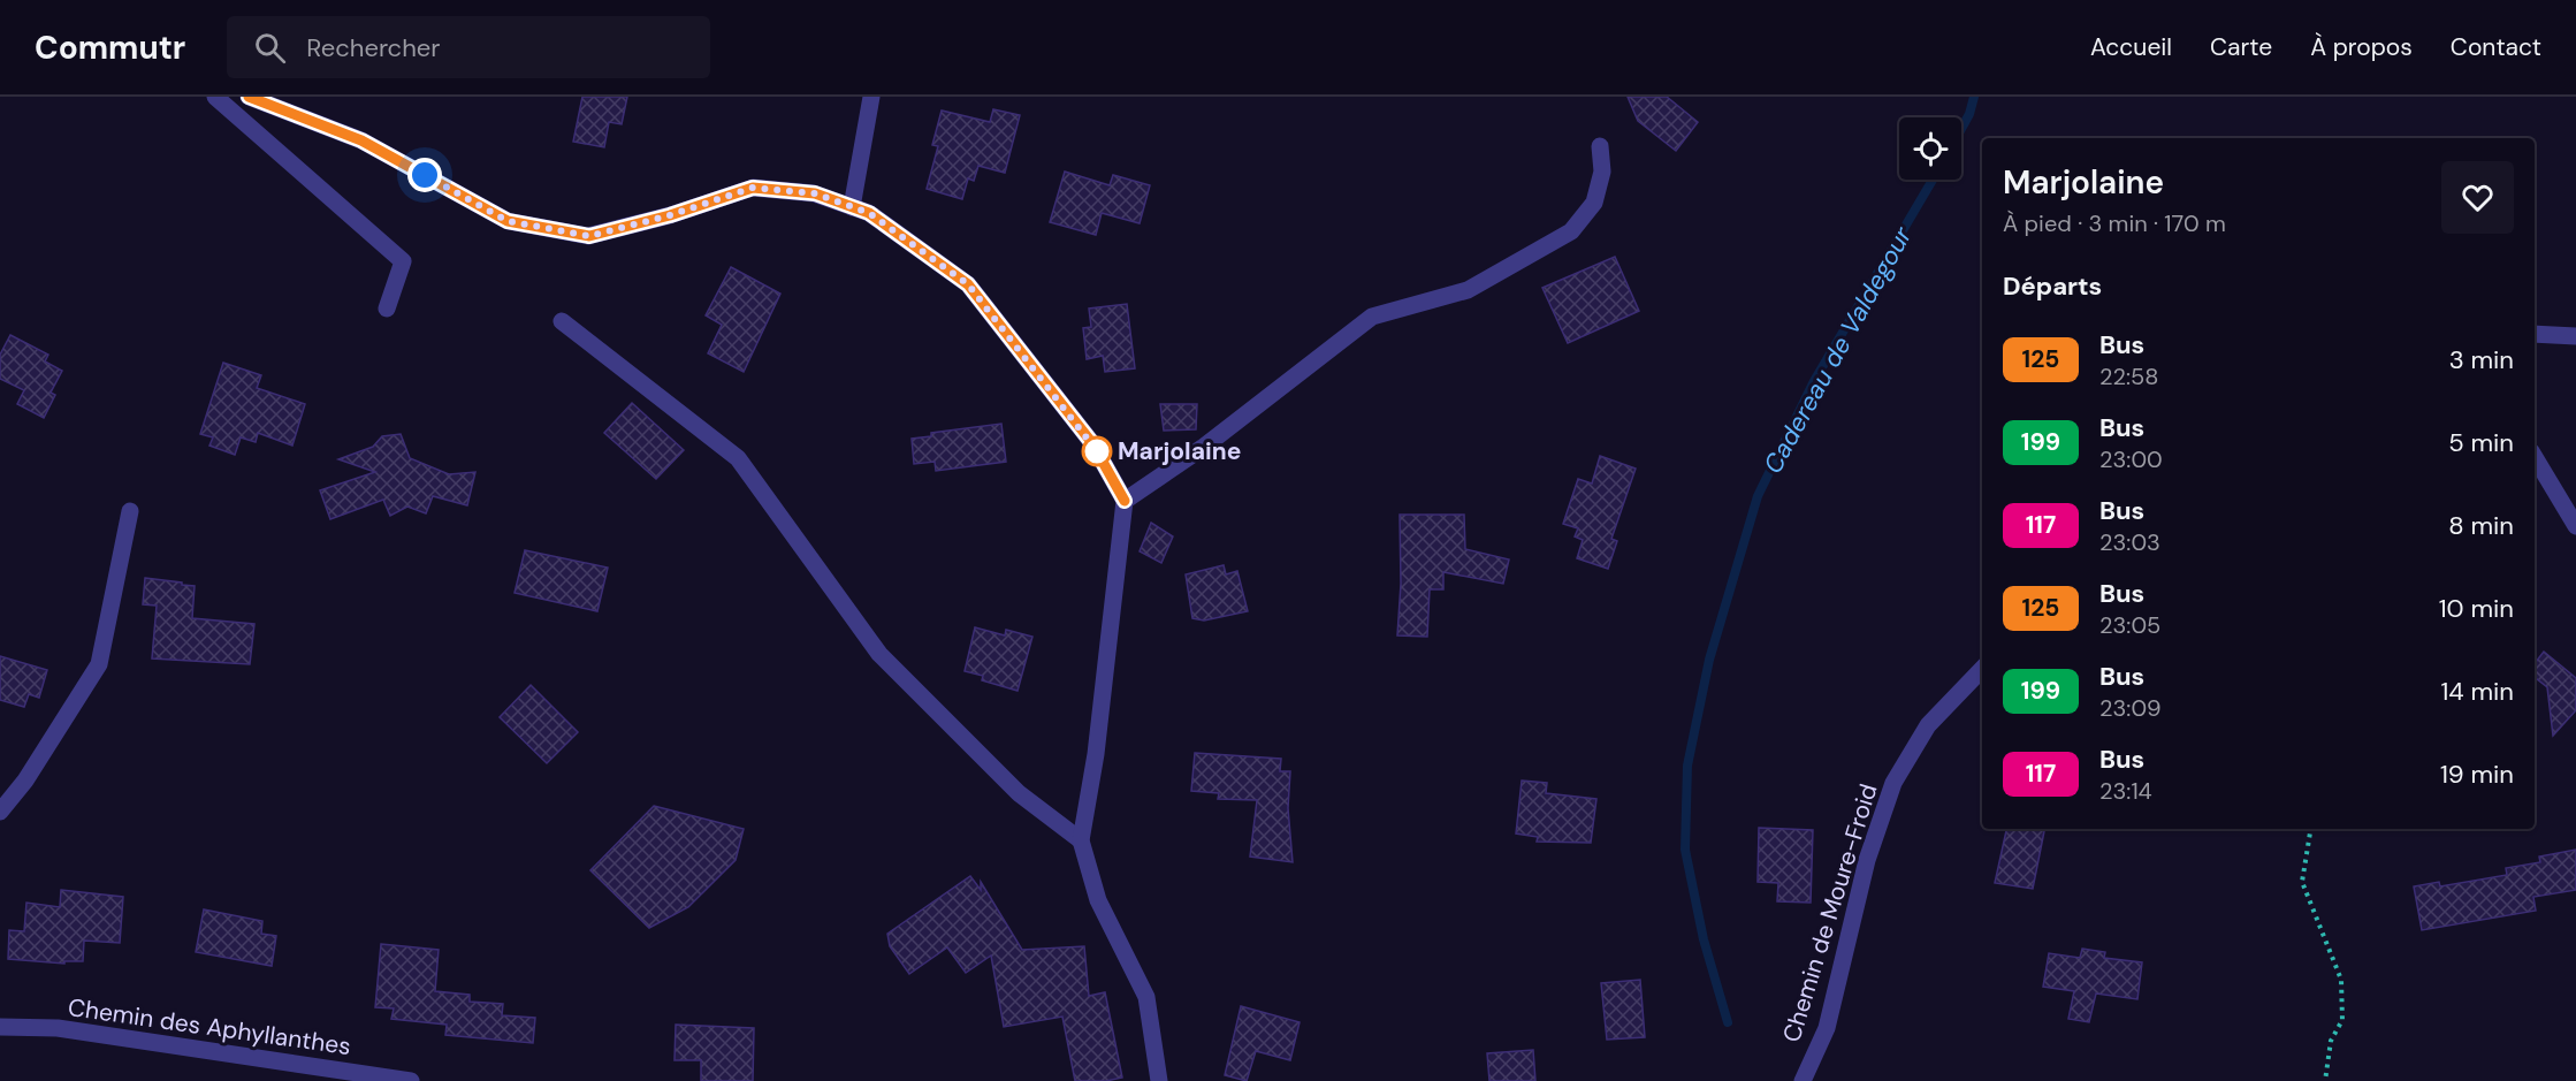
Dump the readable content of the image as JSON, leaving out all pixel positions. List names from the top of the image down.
{
  "streets": {
    "street": ["Chemin de Moure-Froid", "Chemin des Aphyllanthes"]
  },
  "water": ["Cadereau de Valdegour"],
  "places": ["Marjolaine"],
  "lines": ["bus line 125"],
  "page": {
    "header": "Commutr",
    "search": "Rechercher",
    "nav": [
      "Accueil",
      "Carte",
      "À propos",
      "Contact"
    ],
    "heading": [
      ["Marjolaine", "À pied · 3 min · 170 m"],
      "Départs"
    ],
    "list": [
      {
        "mark": "125",
        "name": "Bus",
        "note": "22:58",
        "value": "3 min"
      },
      {
        "mark": "199",
        "name": "Bus",
        "note": "23:00",
        "value": "5 min"
      },
      {
        "mark": "117",
        "name": "Bus",
        "note": "23:03",
        "value": "8 min"
      },
      {
        "mark": "125",
        "name": "Bus",
        "note": "23:05",
        "value": "10 min"
      },
      {
        "mark": "199",
        "name": "Bus",
        "note": "23:09",
        "value": "14 min"
      },
      {
        "mark": "117",
        "name": "Bus",
        "note": "23:14",
        "value": "19 min"
      }
    ]
  }
}
